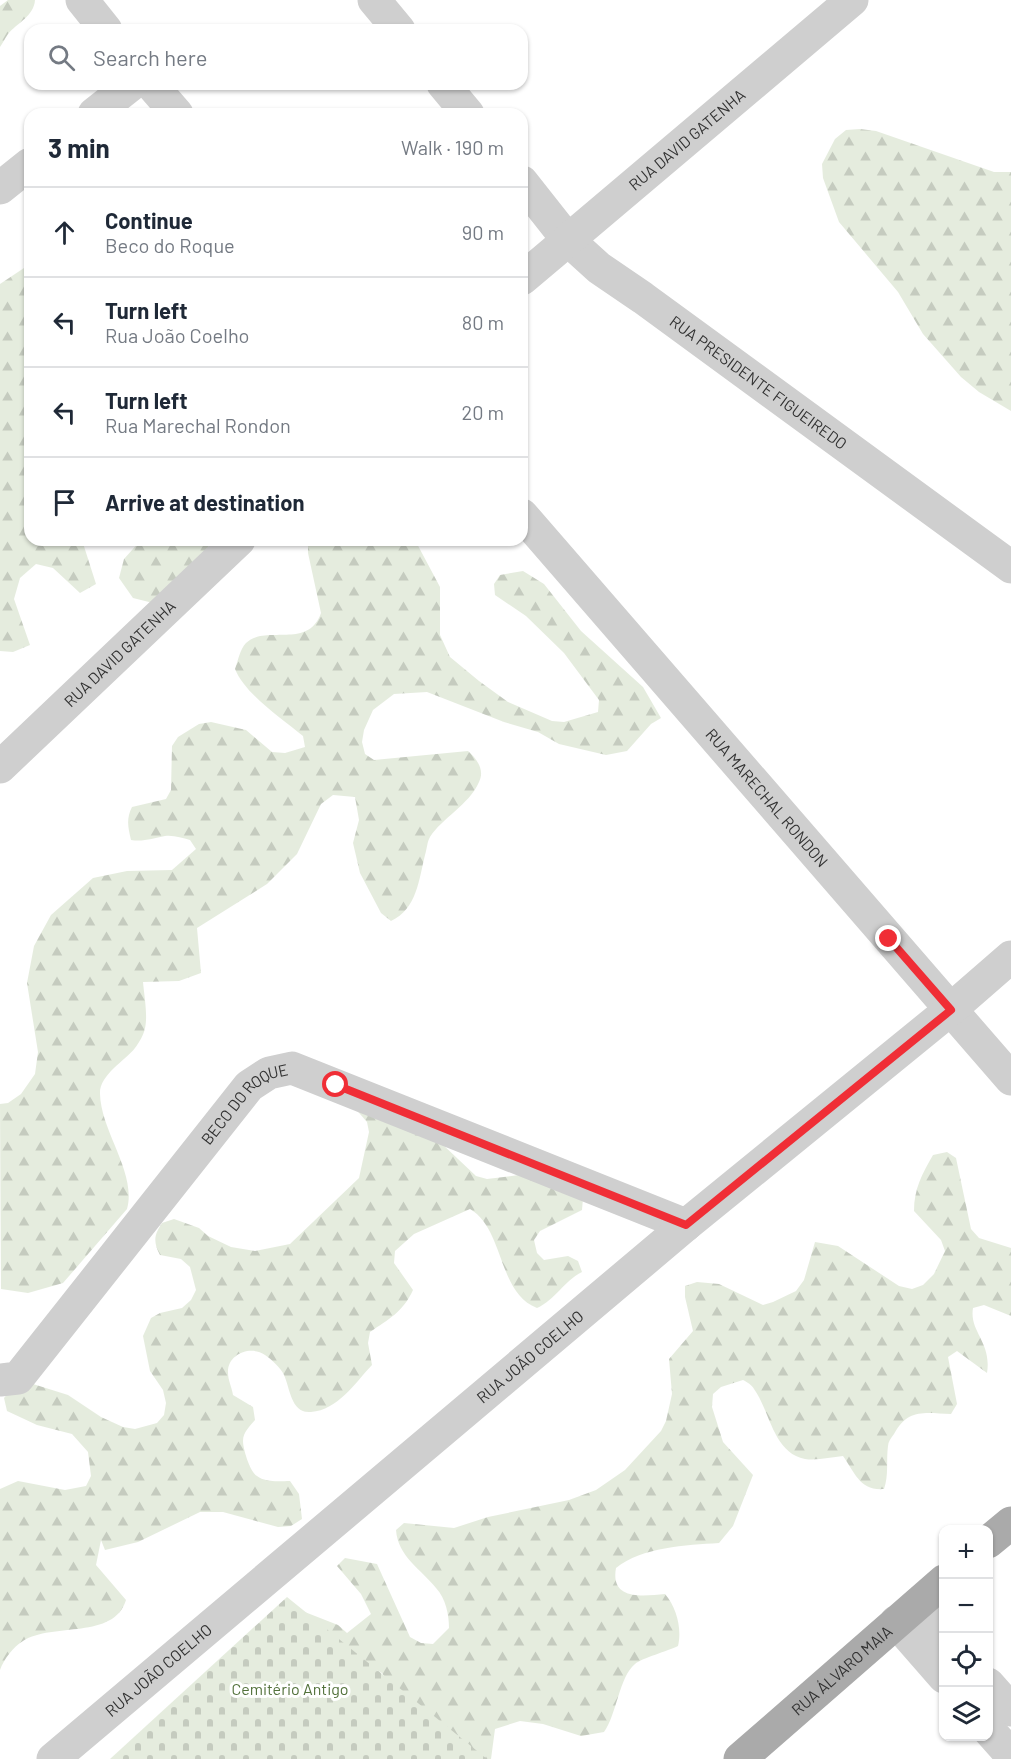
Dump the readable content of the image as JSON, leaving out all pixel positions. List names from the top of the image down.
{
  "streets": {
    "main road": ["RUA ÁLVARO MAIA"],
    "street": [
      "RUA DAVID GATENHA",
      "RUA PRESIDENTE FIGUEIREDO",
      "RUA MARECHAL RONDON",
      "BECO DO ROQUE",
      "RUA JOÃO COELHO"
    ]
  },
  "crossings": [
    ["RUA DAVID GATENHA", "RUA PRESIDENTE FIGUEIREDO"],
    ["RUA MARECHAL RONDON", "RUA JOÃO COELHO"],
    ["BECO DO ROQUE", "RUA JOÃO COELHO"]
  ],
  "parks": ["Cemitério Antigo"],
  "page": {
    "search": "Search here",
    "heading": ["3 min", "Walk · 190 m"],
    "list": [
      ["Continue", "Beco do Roque", "90 m"],
      ["Turn left", "Rua João Coelho", "80 m"],
      ["Turn left", "Rua Marechal Rondon", "20 m"],
      "Arrive at destination"
    ],
    "map_buttons": ["+", "−"]
  }
}
